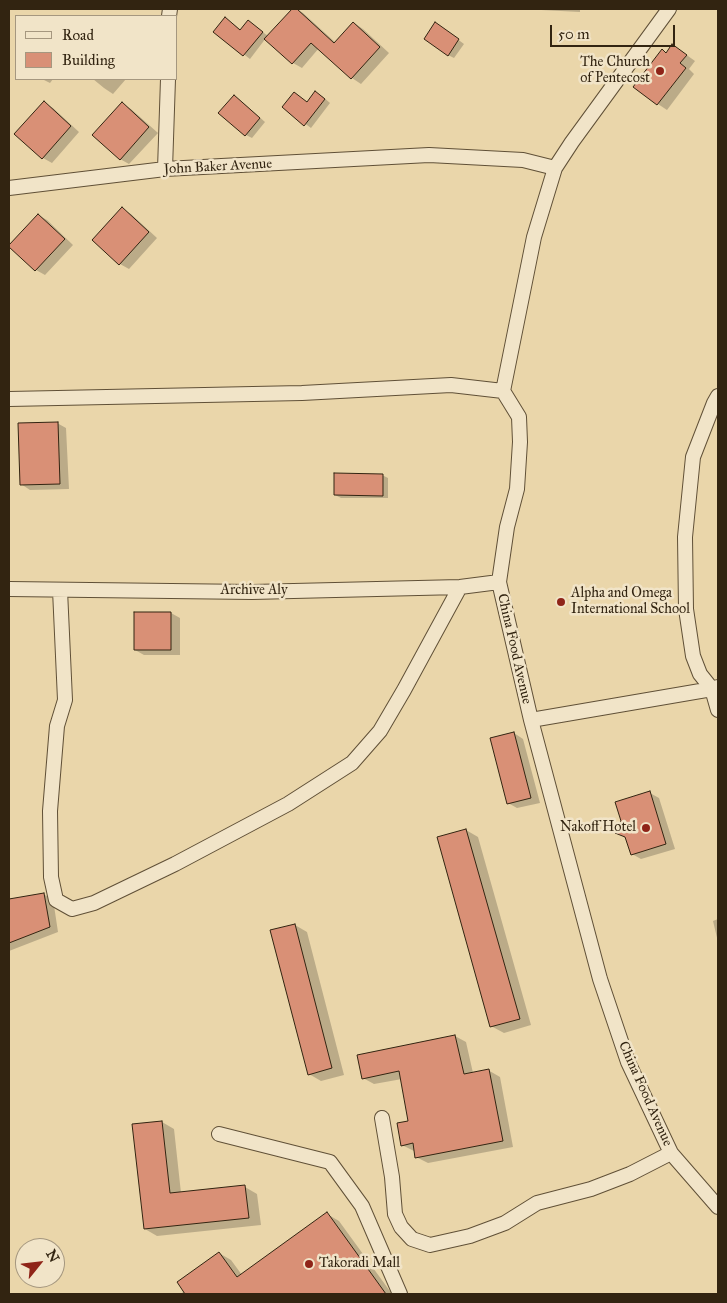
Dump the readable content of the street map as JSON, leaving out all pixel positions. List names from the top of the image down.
{
  "streets": {
    "street": ["John Baker Avenue", "Archive Aly", "China Food Avenue"]
  },
  "crossings": [
    ["Archive Aly", "China Food Avenue"]
  ],
  "places": [
    "The Church of Pentecost",
    "Alpha and Omega International School",
    "Nakoff Hotel",
    "Takoradi Mall"
  ],
  "legend": ["Road", "Building"],
  "scale_bar": "50 m",
  "north": "top right"
}
